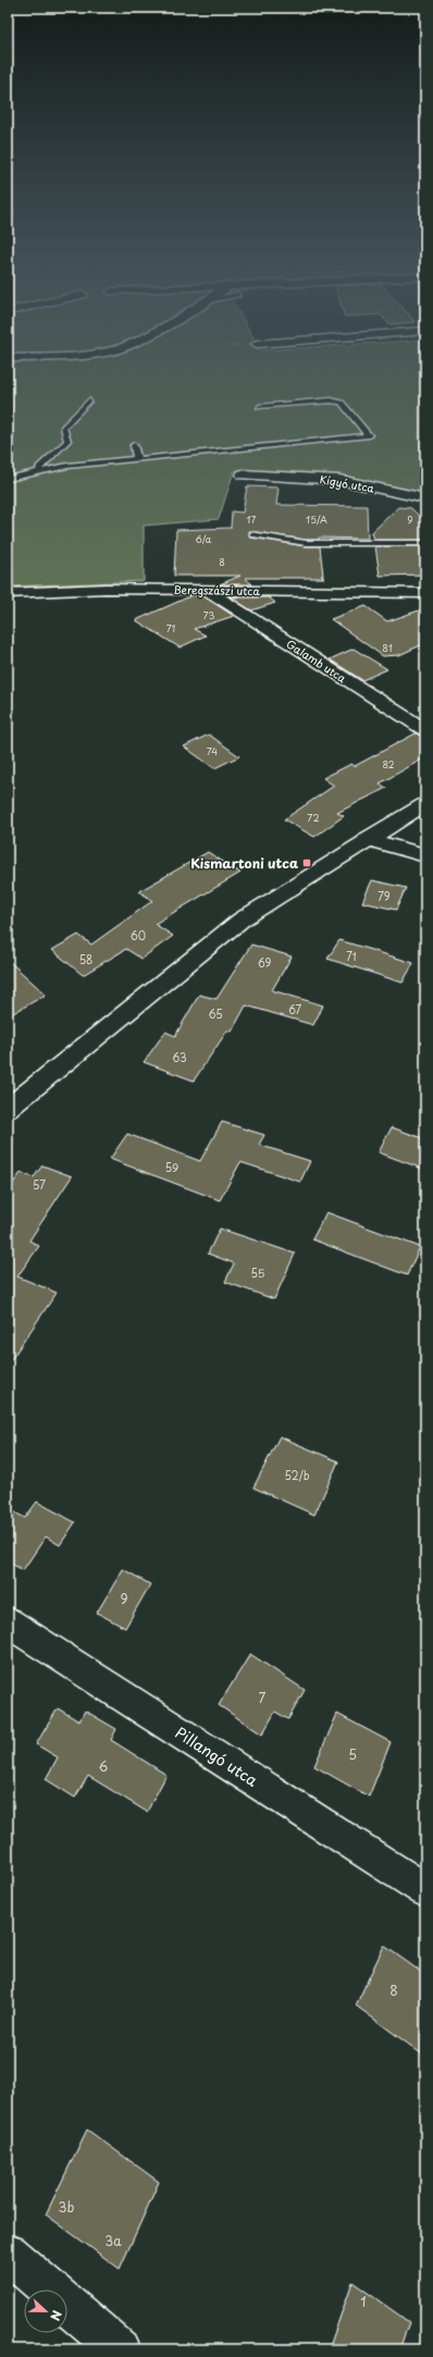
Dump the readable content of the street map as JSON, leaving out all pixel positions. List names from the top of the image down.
{
  "streets": {
    "street": [
      "Kígyó utca",
      "Beregszászi utca",
      "Galamb utca",
      "Pillangó utca"
    ]
  },
  "crossings": [
    ["Beregszászi utca", "Galamb utca"]
  ],
  "places": {
    "transit": ["Kismartoni utca"]
  },
  "house_numbers": [
    "17",
    "15/A",
    "9",
    "6/a",
    "8",
    "73",
    "71",
    "81",
    "74",
    "82",
    "72",
    "79",
    "60",
    "71",
    "58",
    "69",
    "67",
    "65",
    "63",
    "59",
    "57",
    "55",
    "52/b",
    "9",
    "7",
    "5",
    "6",
    "8",
    "3b",
    "3a",
    "1"
  ],
  "north": "right"
}
